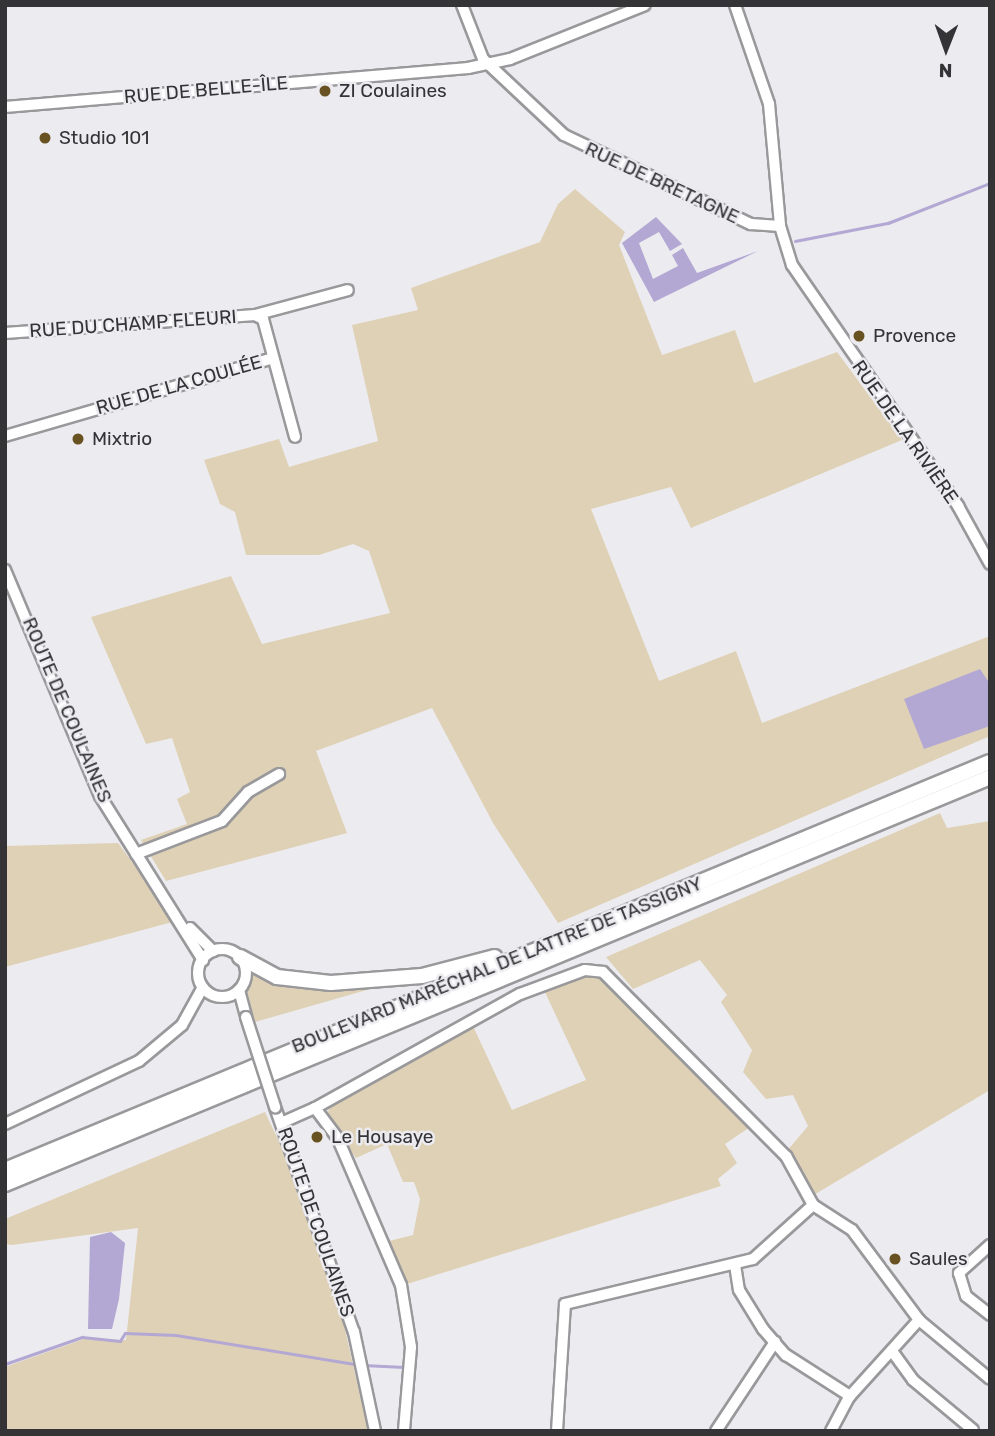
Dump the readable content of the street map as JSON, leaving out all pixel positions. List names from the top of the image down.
{
  "streets": {
    "highway": ["BOULEVARD MARÉCHAL DE LATTRE DE TASSIGNY"],
    "street": [
      "RUE DE BELLE-ÎLE",
      "RUE DE BRETAGNE",
      "RUE DU CHAMP FLEURI",
      "RUE DE LA COULÉE",
      "RUE DE LA RIVIÈRE",
      "ROUTE DE COULAINES"
    ]
  },
  "crossings": [
    ["RUE DE BELLE-ÎLE", "RUE DE BRETAGNE"],
    ["RUE DE BRETAGNE", "RUE DE LA RIVIÈRE"],
    ["RUE DU CHAMP FLEURI", "RUE DE LA COULÉE"]
  ],
  "places": [
    "ZI Coulaines",
    "Studio 101",
    "Provence",
    "Mixtrio",
    "Le Housaye",
    "Saules"
  ],
  "north": "bottom"
}
